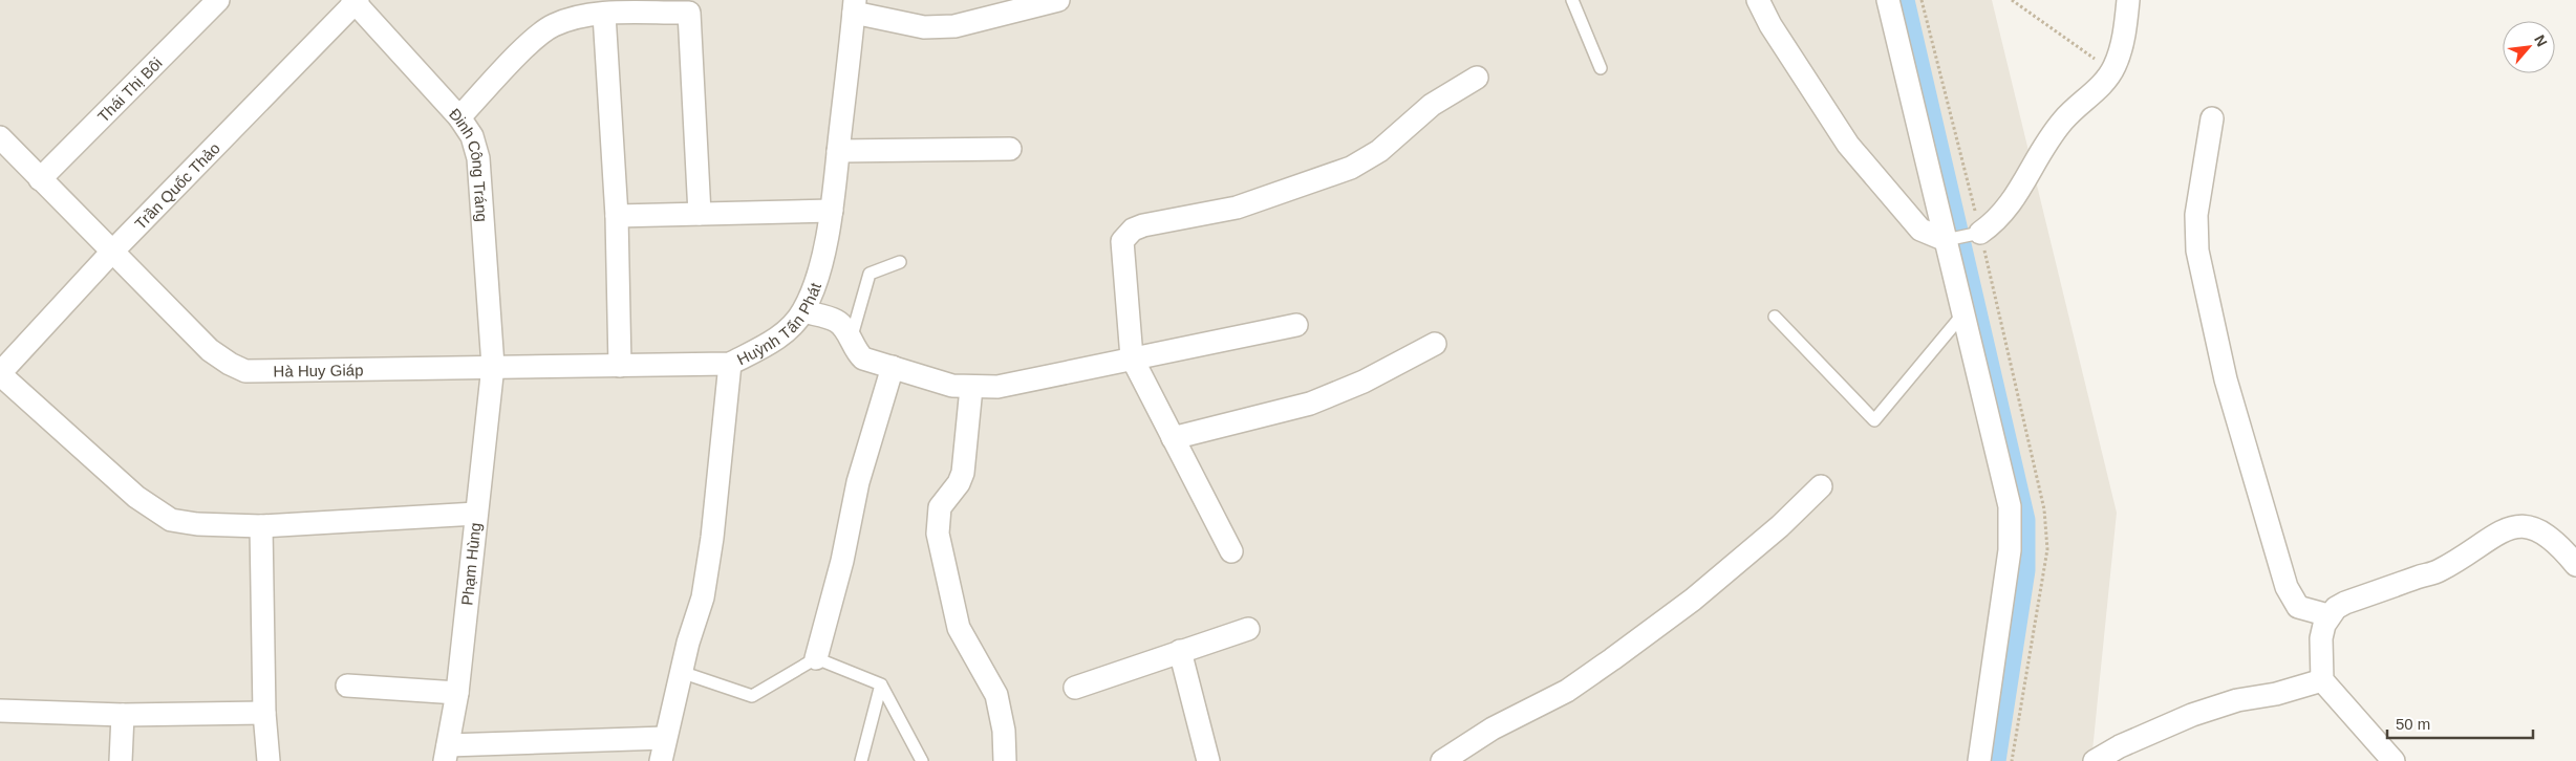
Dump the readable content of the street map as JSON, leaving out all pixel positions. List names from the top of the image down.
{
  "streets": {
    "street": [
      "Thái Thị Bôi",
      "Đinh Công Tráng",
      "Trần Quốc Thảo",
      "Huỳnh Tấn Phát",
      "Hà Huy Giáp",
      "Phạm Hùng"
    ]
  },
  "crossings": [
    ["Thái Thị Bôi", "Hà Huy Giáp"],
    ["Đinh Công Tráng", "Trần Quốc Thảo"],
    ["Đinh Công Tráng", "Hà Huy Giáp"],
    ["Đinh Công Tráng", "Phạm Hùng"],
    ["Trần Quốc Thảo", "Hà Huy Giáp"],
    ["Huỳnh Tấn Phát", "Hà Huy Giáp"],
    ["Hà Huy Giáp", "Phạm Hùng"]
  ],
  "scale_bar": "50 m",
  "north": "top right"
}
